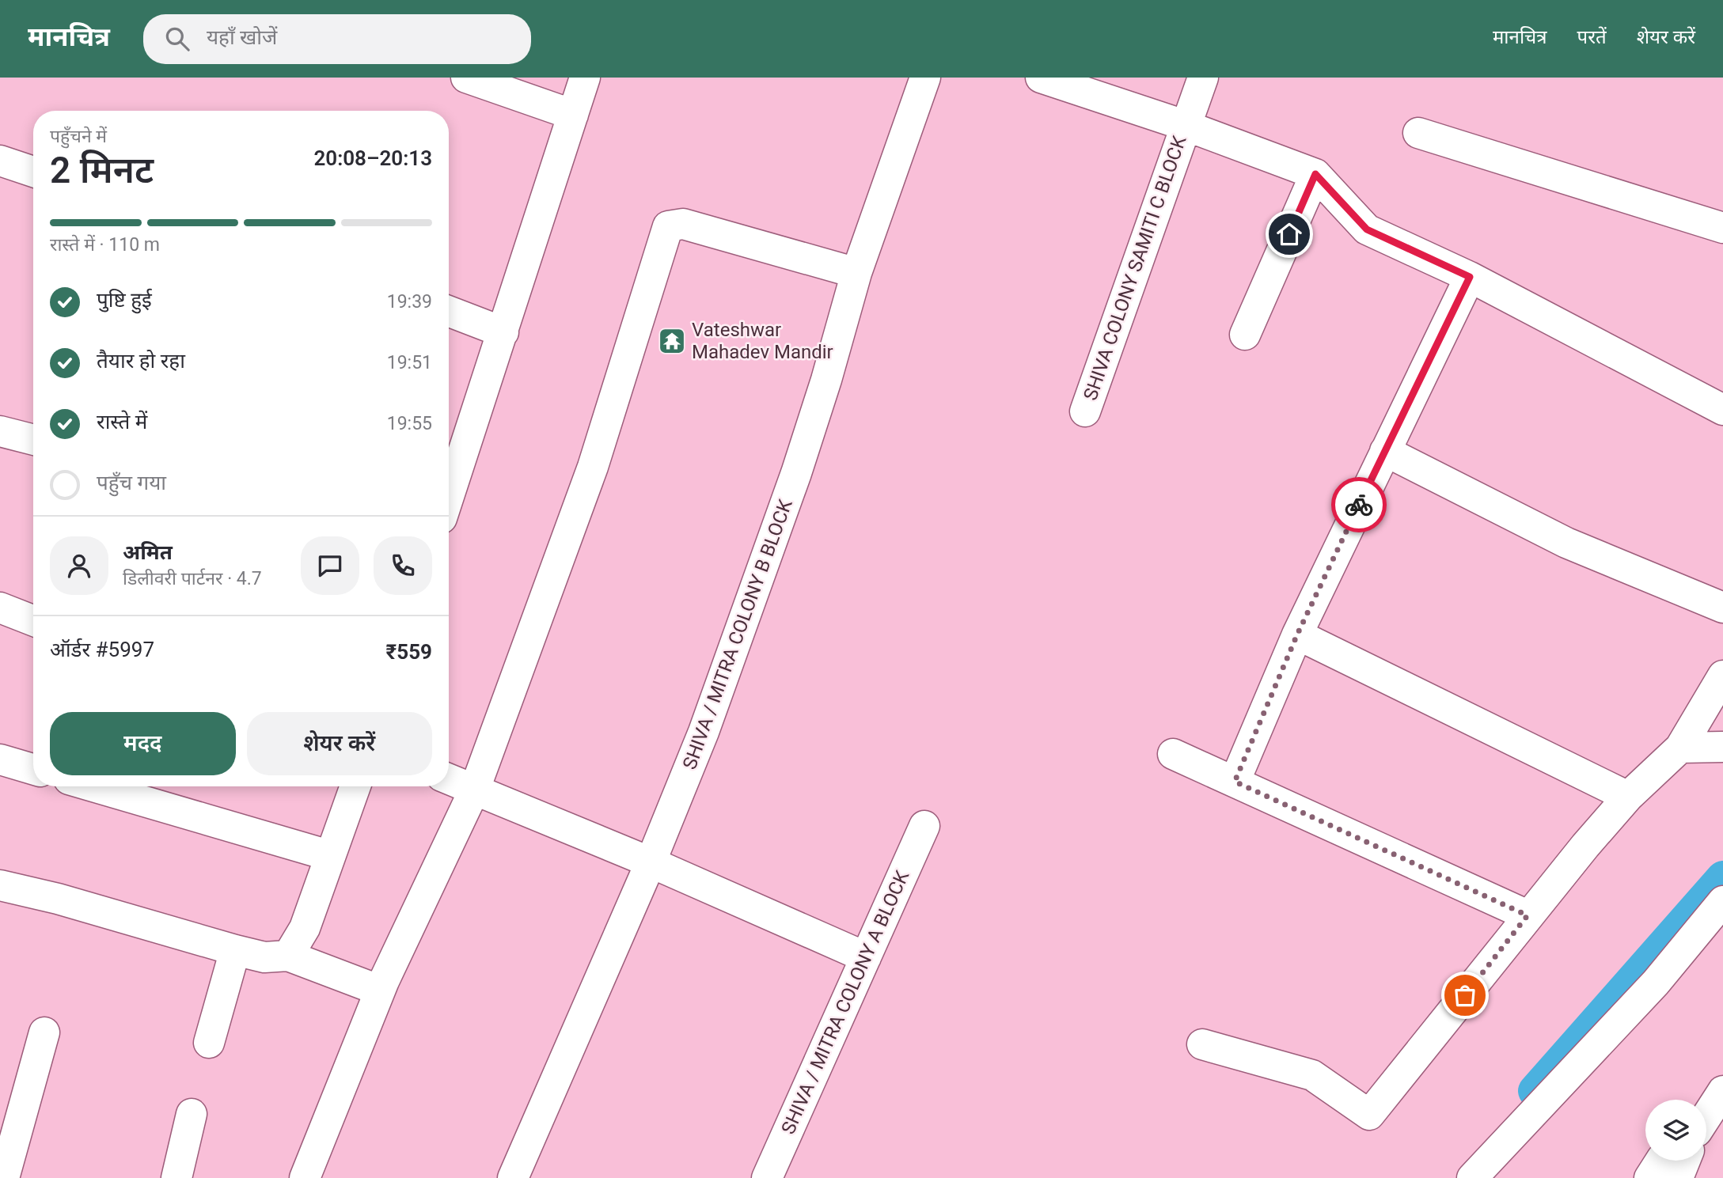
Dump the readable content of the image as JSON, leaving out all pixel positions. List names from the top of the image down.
{
  "streets": {
    "street": ["SHIVA COLONY SAMITI C BLOCK", "SHIVA / MITRA COLONY B BLOCK", "SHIVA / MITRA COLONY A BLOCK"]
  },
  "places": {
    "temple": ["Vateshwar Mahadev Mandir"]
  },
  "page": {
    "header": "मानचित्र",
    "search": "यहाँ खोजें",
    "nav": ["मानचित्र", "परतें", "शेयर करें"],
    "heading": ["2 मिनट", "पहुँचने में", "20:08–20:13"],
    "panel": [
      "अमित",
      "डिलीवरी पार्टनर · 4.7",
      "ऑर्डर #5997",
      "₹559"
    ],
    "bar": "रास्ते में · 110 m",
    "list": [
      ["पुष्टि हुई", "19:39"],
      ["तैयार हो रहा", "19:51"],
      ["रास्ते में", "19:55"],
      "पहुँच गया"
    ],
    "buttons": ["मदद", "शेयर करें"]
  }
}
